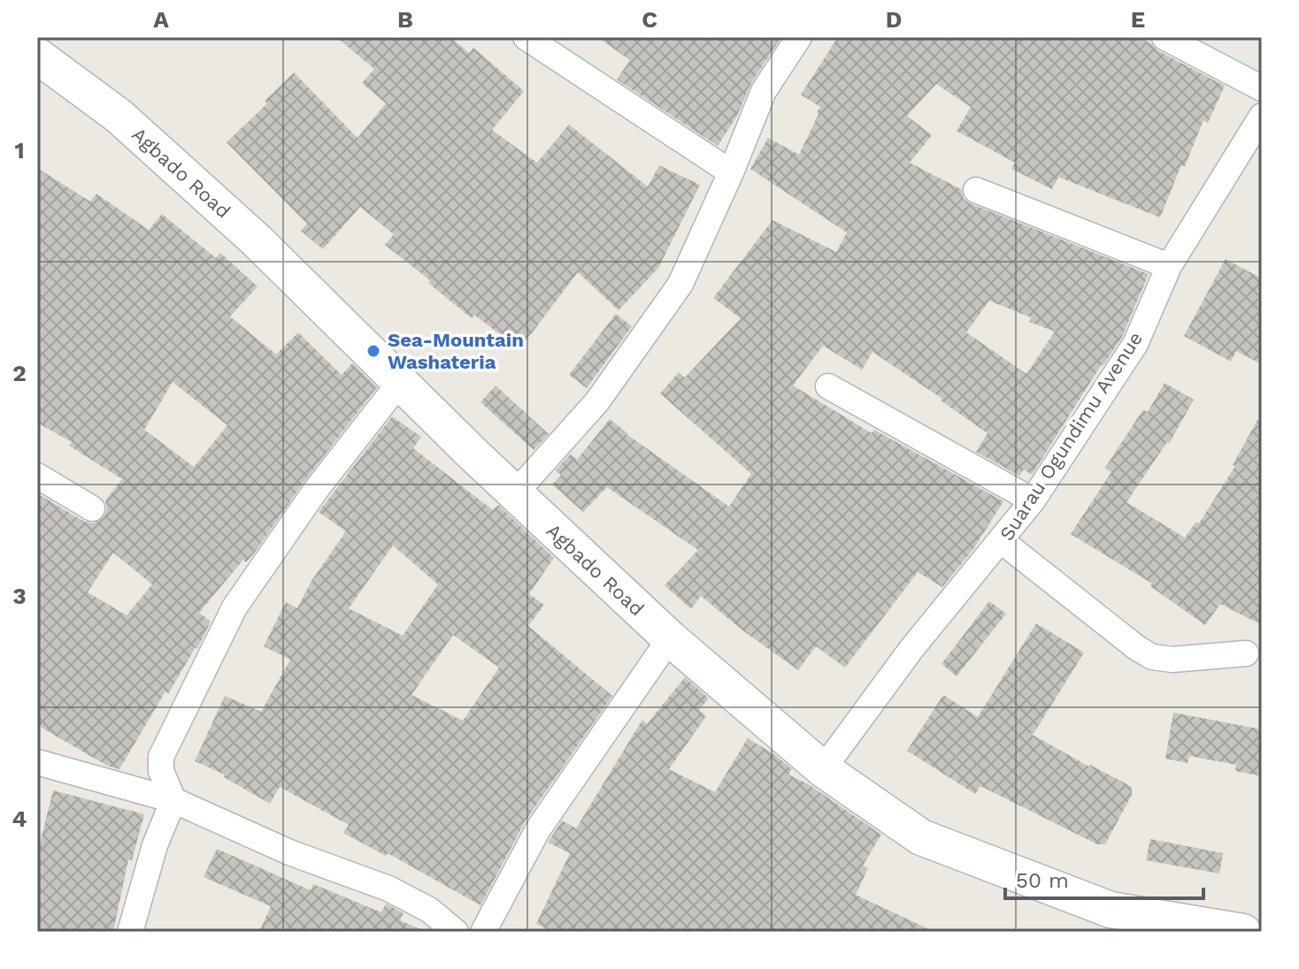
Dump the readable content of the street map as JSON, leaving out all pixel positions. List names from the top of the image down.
{
  "streets": {
    "main road": ["Agbado Road"],
    "street": ["Suarau Ogundimu Avenue"]
  },
  "crossings": [
    ["Agbado Road", "Suarau Ogundimu Avenue"]
  ],
  "places": ["Sea-Mountain Washateria"],
  "scale_bar": "50 m",
  "grid": {
    "columns": [
      "A",
      "B",
      "C",
      "D",
      "E"
    ],
    "rows": [
      "1",
      "2",
      "3",
      "4"
    ]
  }
}
